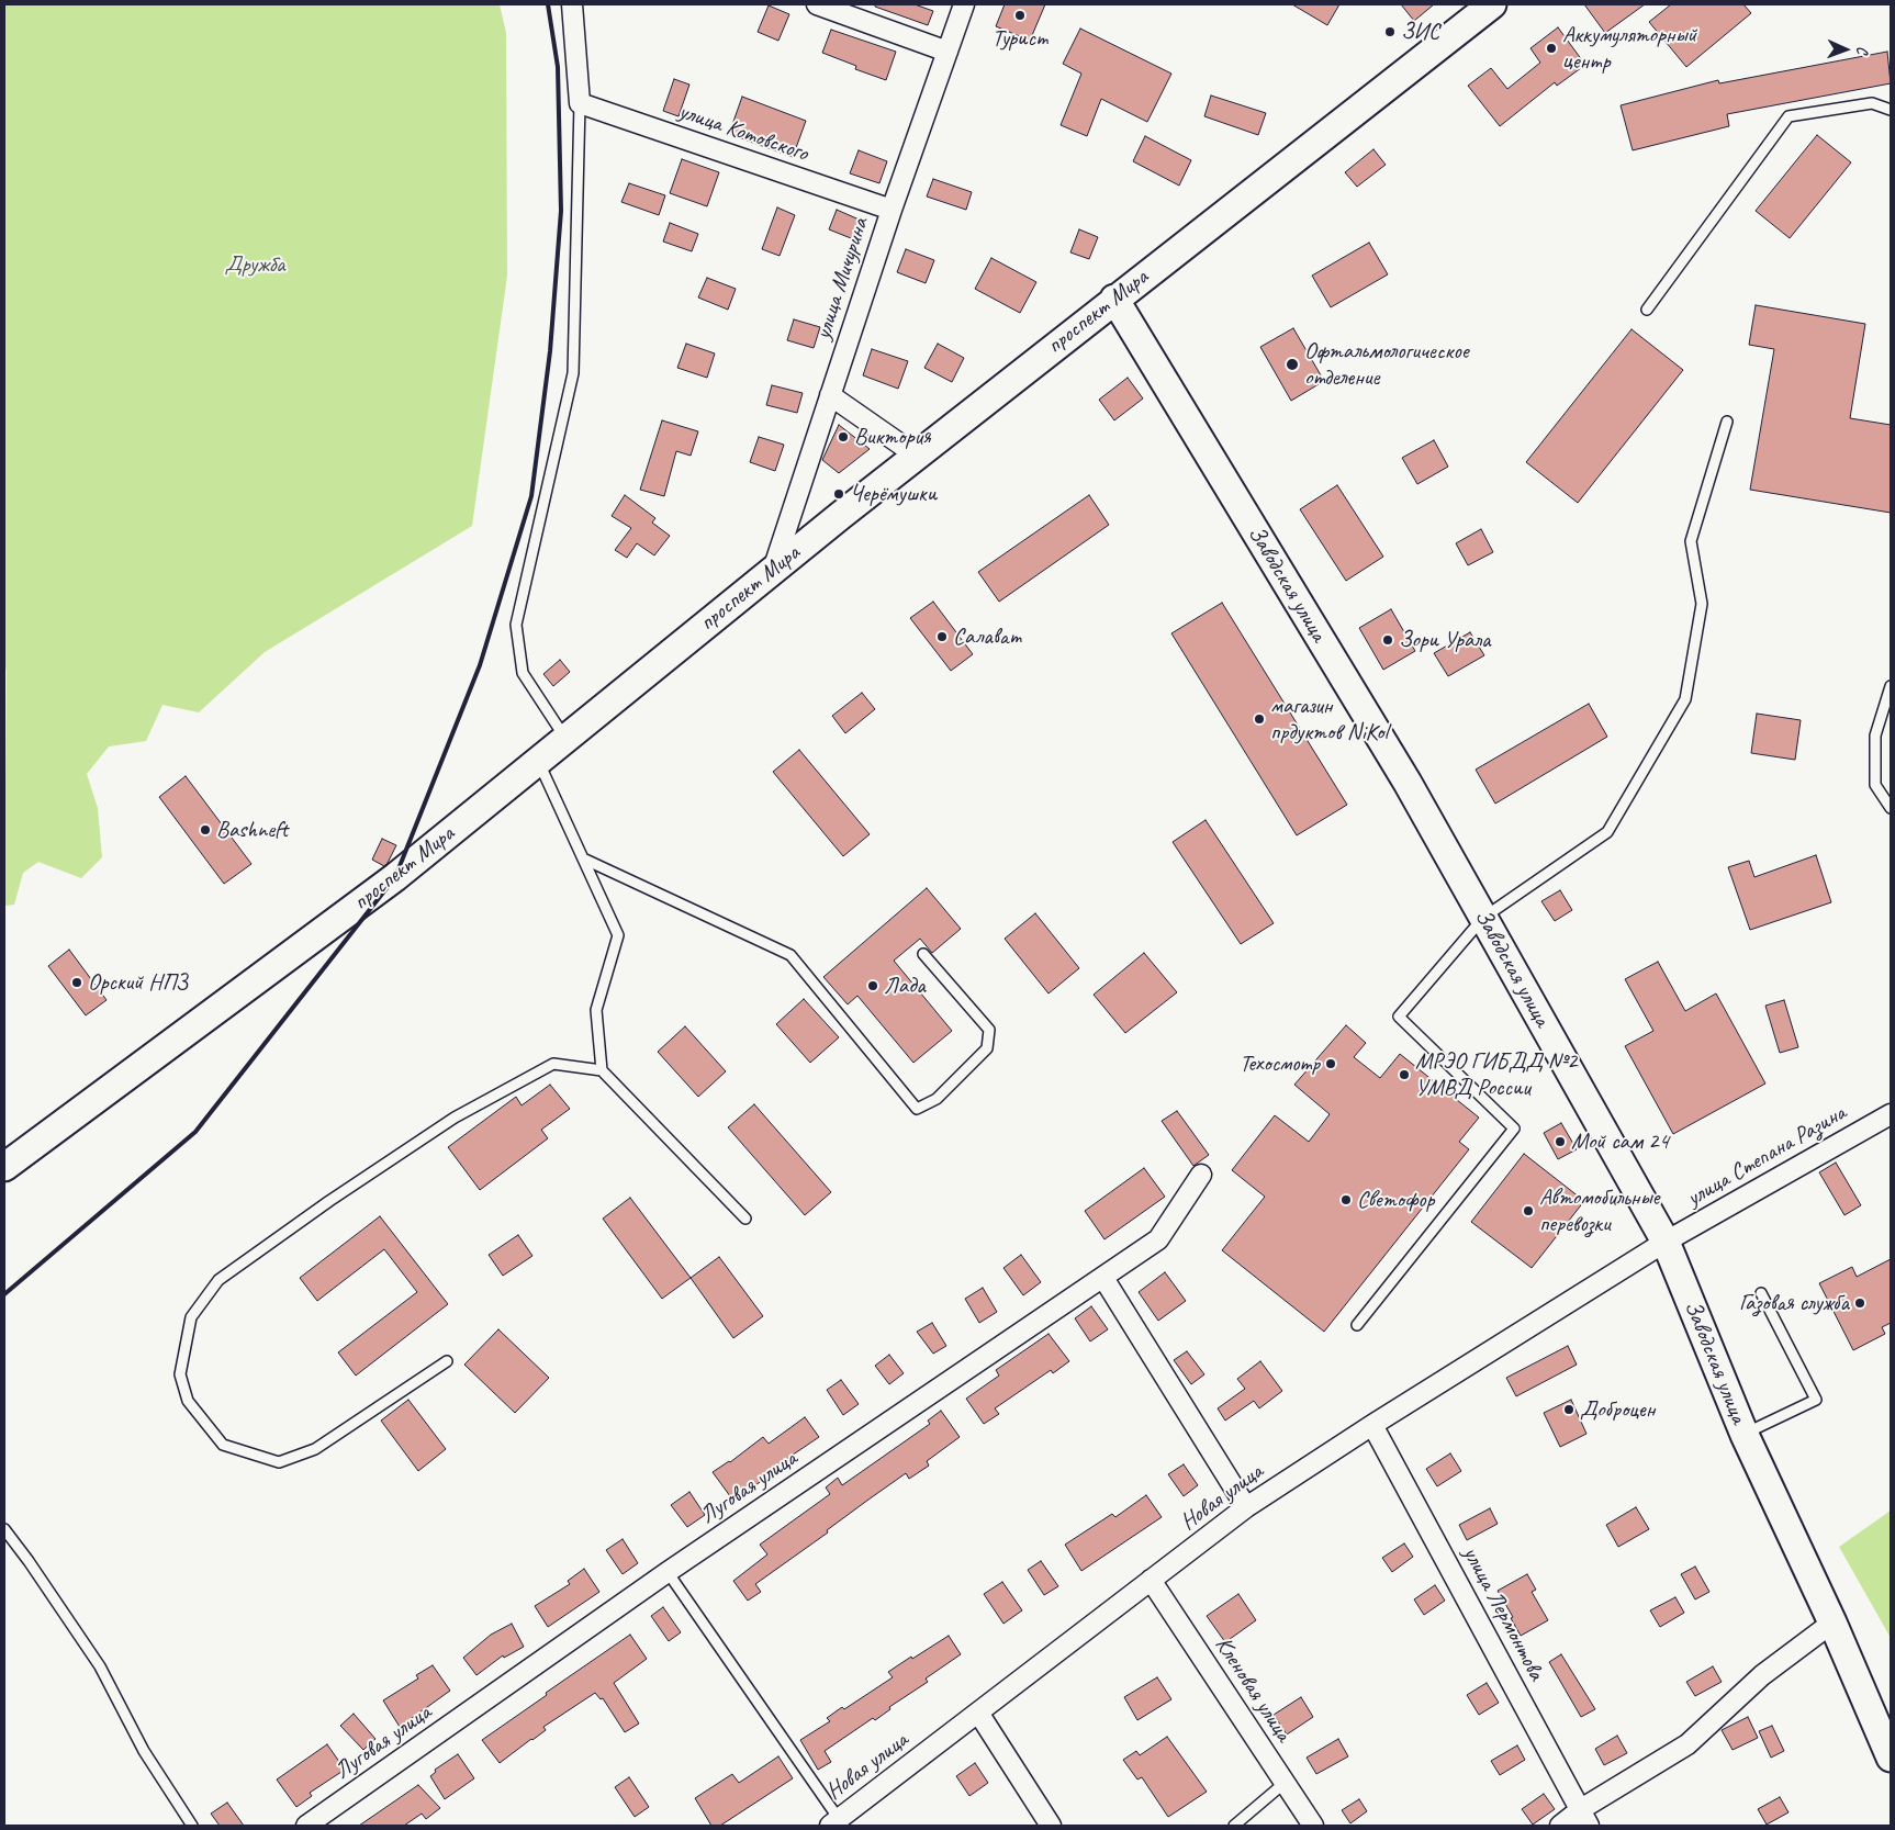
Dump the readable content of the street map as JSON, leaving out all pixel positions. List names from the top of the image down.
{
  "streets": {
    "main road": ["проспект Мира", "Заводская улица"],
    "street": [
      "улица Котовского",
      "улица Мичурина",
      "улица Степана Разина",
      "Луговая улица",
      "Новая улица",
      "улица Лермонтова",
      "Кленовая улица"
    ]
  },
  "crossings": [
    ["улица Котовского", "улица Мичурина"],
    ["улица Мичурина", "проспект Мира"],
    ["проспект Мира", "Заводская улица"],
    ["Заводская улица", "улица Степана Разина"],
    ["Заводская улица", "Новая улица"],
    ["улица Степана Разина", "Новая улица"],
    ["Новая улица", "улица Лермонтова"],
    ["Новая улица", "Кленовая улица"]
  ],
  "parks": ["Дружба"],
  "places": [
    "Турист",
    "ЗИС",
    "Аккумуляторный центр",
    "Офтальмологическое отделение",
    "Виктория",
    "Черёмушки",
    "Салават",
    "Зори Урала",
    "магазин прдуктов NiKol",
    "Bashneft",
    "Орский НПЗ",
    "Лада",
    "Техосмотр",
    "МРЭО ГИБДД №2 УМВД России",
    "Мой сам 24",
    "Светофор",
    "Автомобильные перевозки",
    "Газовая служба",
    "Доброцен"
  ],
  "north": "right"
}
